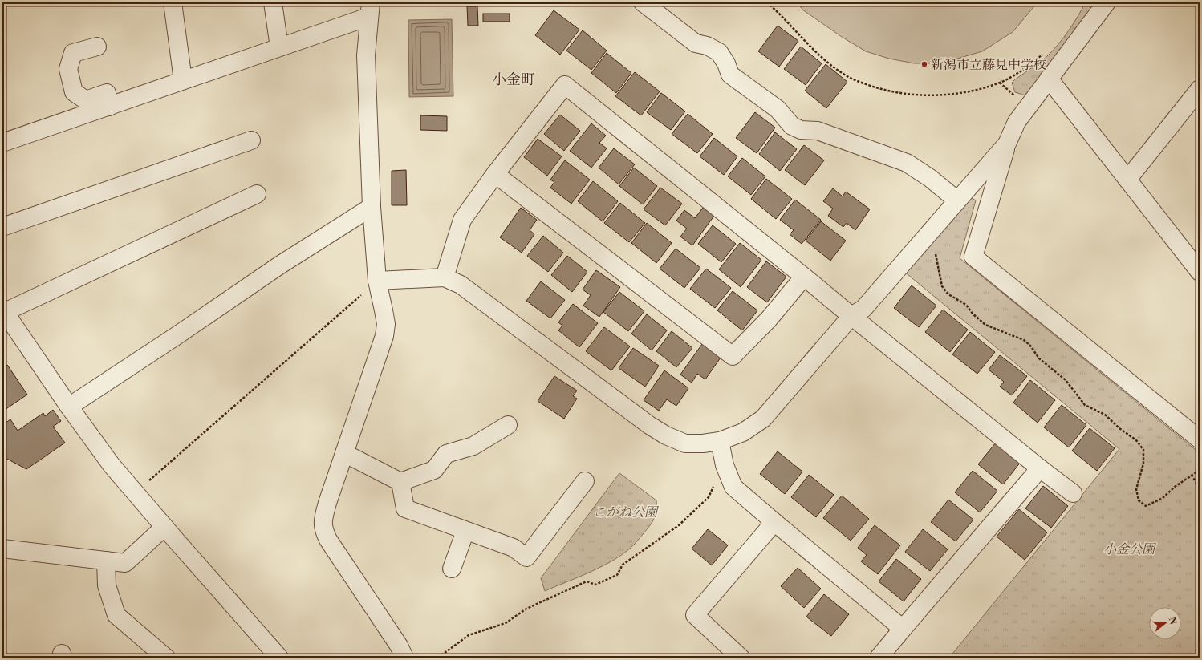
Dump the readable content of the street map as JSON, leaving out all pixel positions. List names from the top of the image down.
{
  "districts": ["小金町"],
  "parks": ["こがね公園", "小金公園"],
  "places": ["新潟市立藤見中学校"],
  "north": "right"
}
